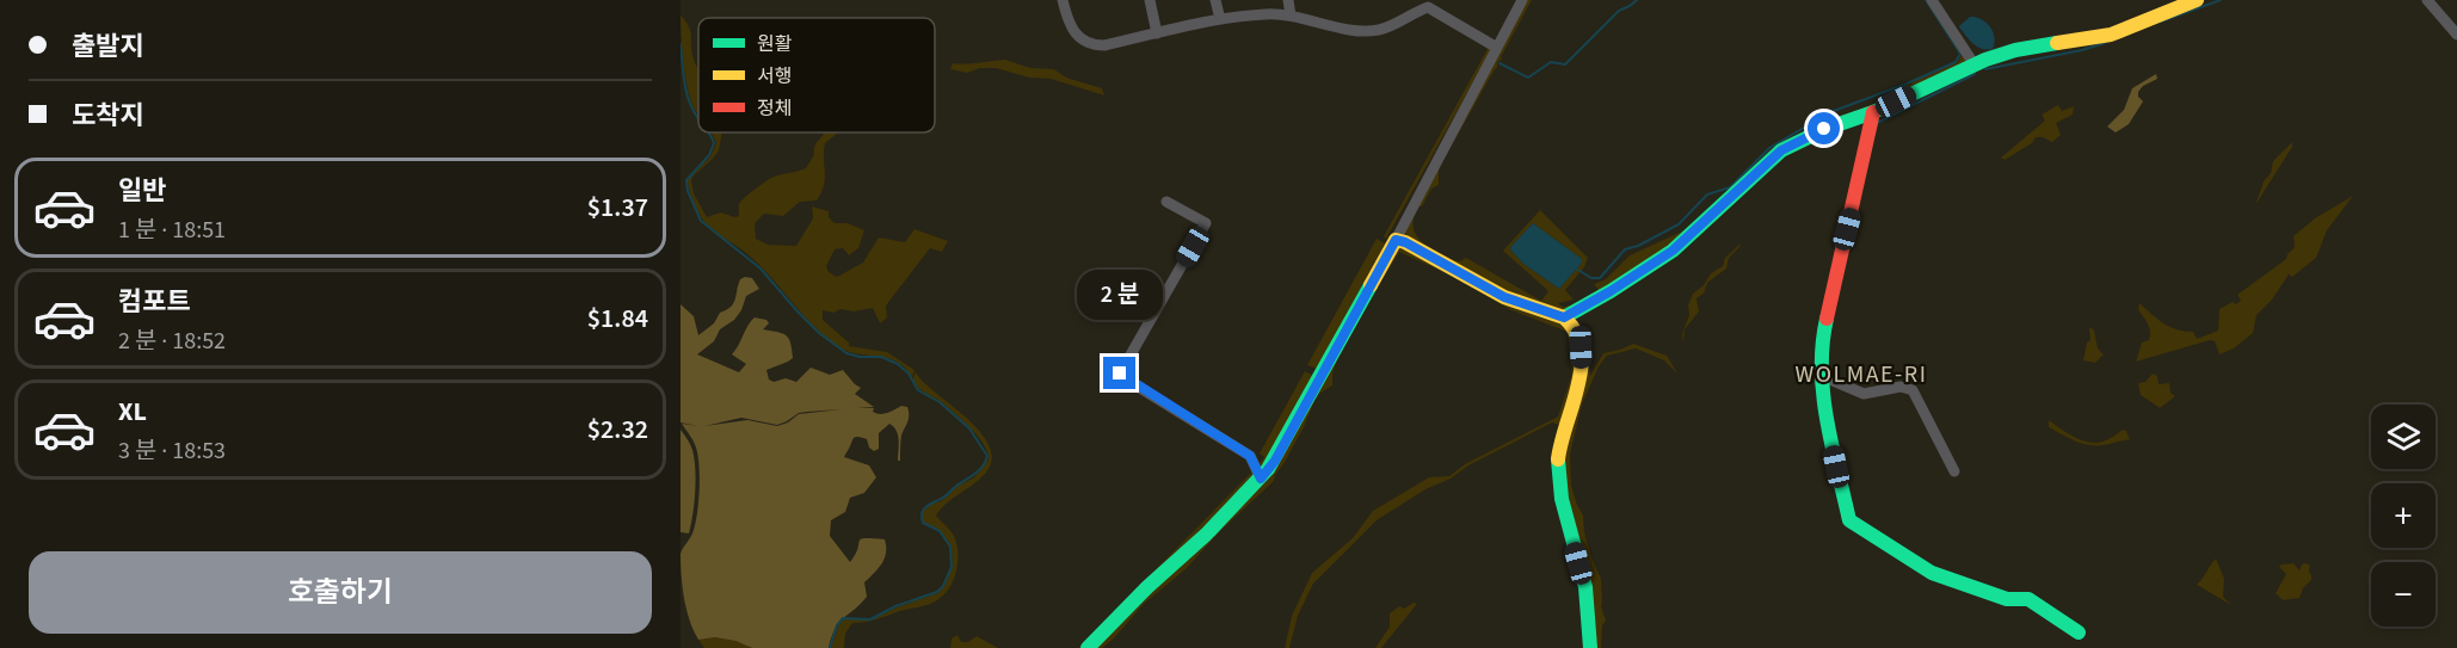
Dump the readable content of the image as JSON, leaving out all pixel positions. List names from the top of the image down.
{
  "districts": ["WOLMAE-RI"],
  "legend": ["원활", "서행", "정체"],
  "page": {
    "banner": ["출발지", "도착지"],
    "list": [
      {
        "name": "일반",
        "note": "1 분 · 18:51",
        "value": "$1.37"
      },
      {
        "name": "컴포트",
        "note": "2 분 · 18:52",
        "value": "$1.84"
      },
      {
        "name": "XL",
        "note": "3 분 · 18:53",
        "value": "$2.32"
      }
    ],
    "bubble": "2 분",
    "map_buttons": ["+", "−"],
    "buttons": "호출하기"
  }
}
